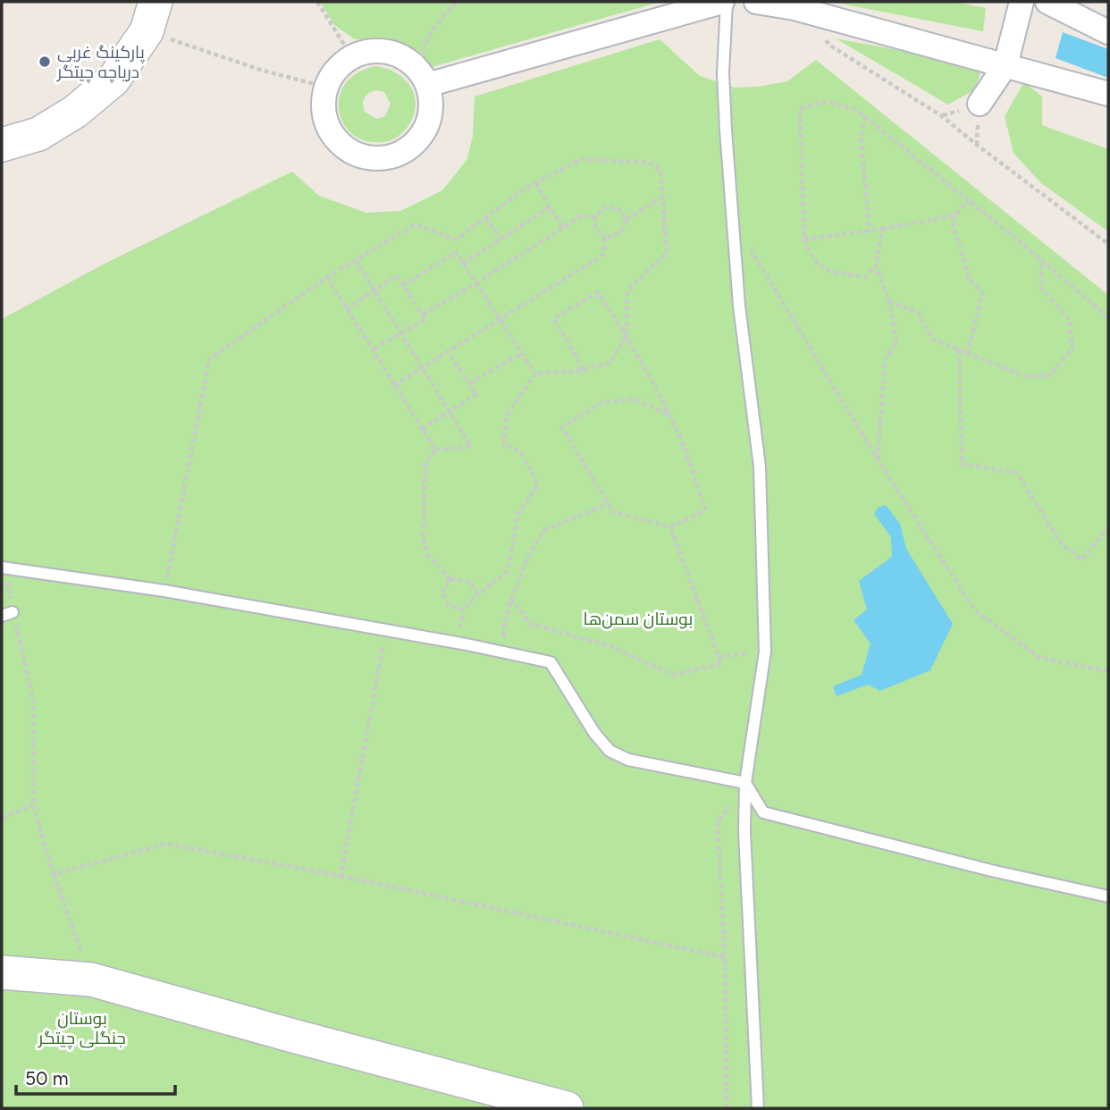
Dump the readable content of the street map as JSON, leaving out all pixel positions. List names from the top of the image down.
{
  "parks": ["بوستان سمن‌ها", "بوستان جنگلی چیتگر"],
  "places": ["پارکینگ غربی دریاچه چیتگر"],
  "scale_bar": "50 m"
}
